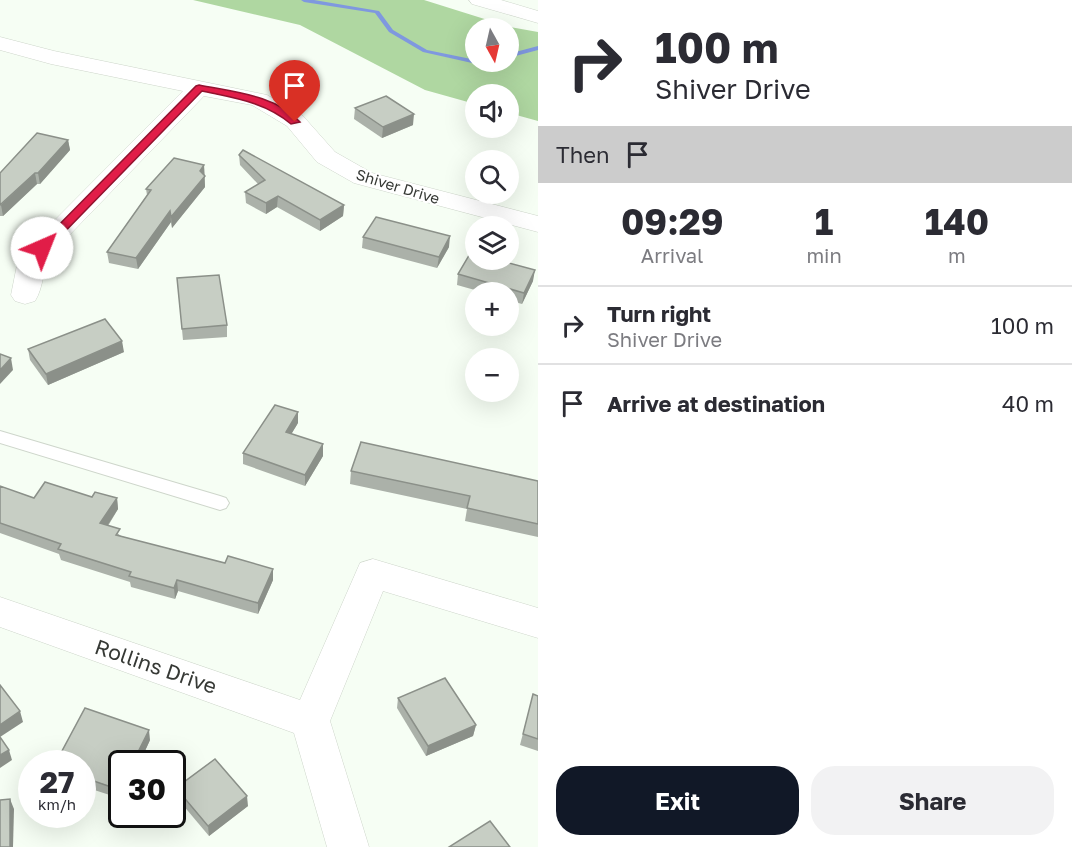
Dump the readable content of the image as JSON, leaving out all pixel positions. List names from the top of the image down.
{
  "streets": {
    "street": ["Shiver Drive", "Rollins Drive"]
  },
  "north": "bottom",
  "page": {
    "turn": ["100 m", "Shiver Drive"],
    "map_buttons": ["+", "−"],
    "then": "Then",
    "eta": [
      "09:29",
      "Arrival",
      "1",
      "min",
      "140",
      "m"
    ],
    "list": [
      {
        "name": "Turn right",
        "note": "Shiver Drive",
        "value": "100 m"
      },
      {
        "name": "Arrive at destination",
        "value": "40 m"
      }
    ],
    "speed": "27 km/h",
    "limit": "30",
    "buttons": ["Exit", "Share"]
  }
}
